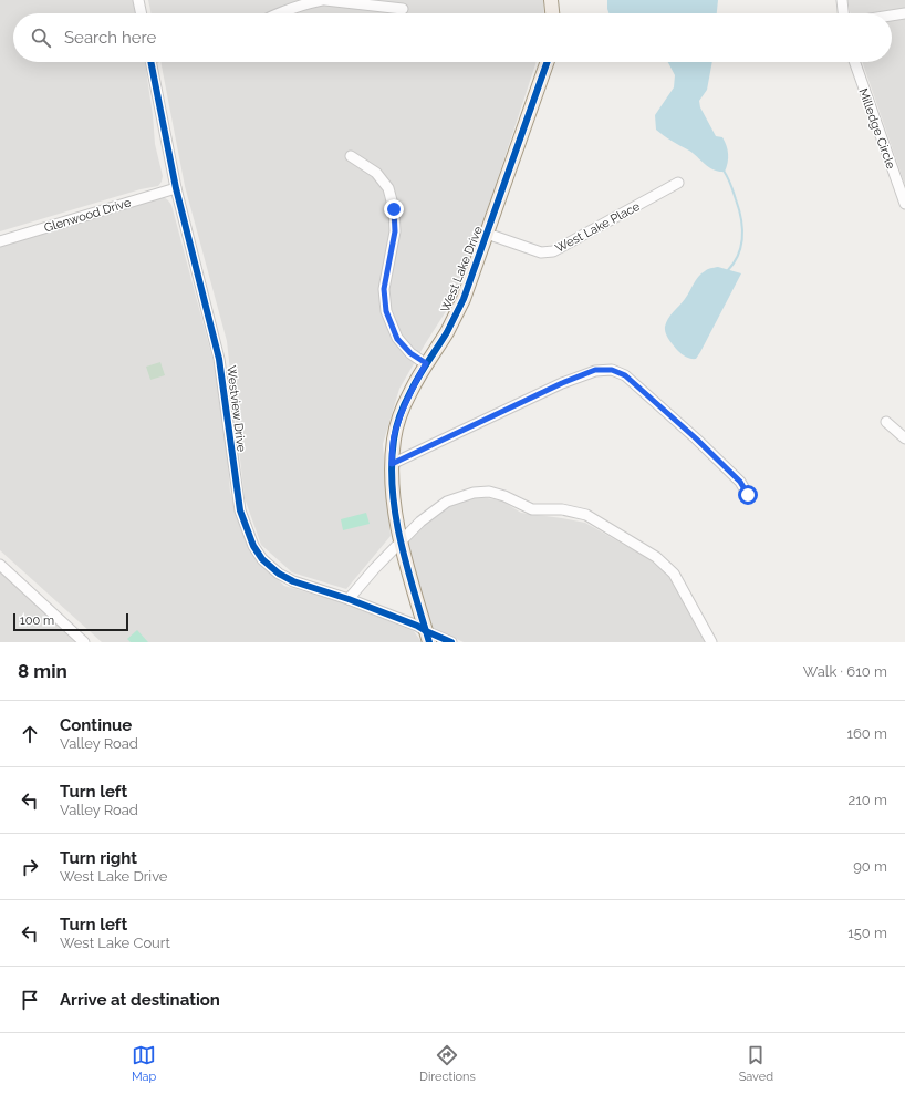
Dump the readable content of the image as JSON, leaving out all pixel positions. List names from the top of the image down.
{
  "streets": {
    "main road": ["West Lake Drive"],
    "street": [
      "Milledge Circle",
      "Glenwood Drive",
      "West Lake Place",
      "Westview Drive"
    ]
  },
  "crossings": [
    ["Glenwood Drive", "Westview Drive"],
    ["West Lake Place", "West Lake Drive"],
    ["West Lake Drive", "Westview Drive"]
  ],
  "scale_bar": "100 m",
  "page": {
    "search": "Search here",
    "scale": "100 m",
    "heading": ["8 min", "Walk · 610 m"],
    "list": [
      ["Continue", "Valley Road", "160 m"],
      ["Turn left", "Valley Road", "210 m"],
      ["Turn right", "West Lake Drive", "90 m"],
      ["Turn left", "West Lake Court", "150 m"],
      "Arrive at destination"
    ],
    "nav": ["Map", "Directions", "Saved"]
  }
}
